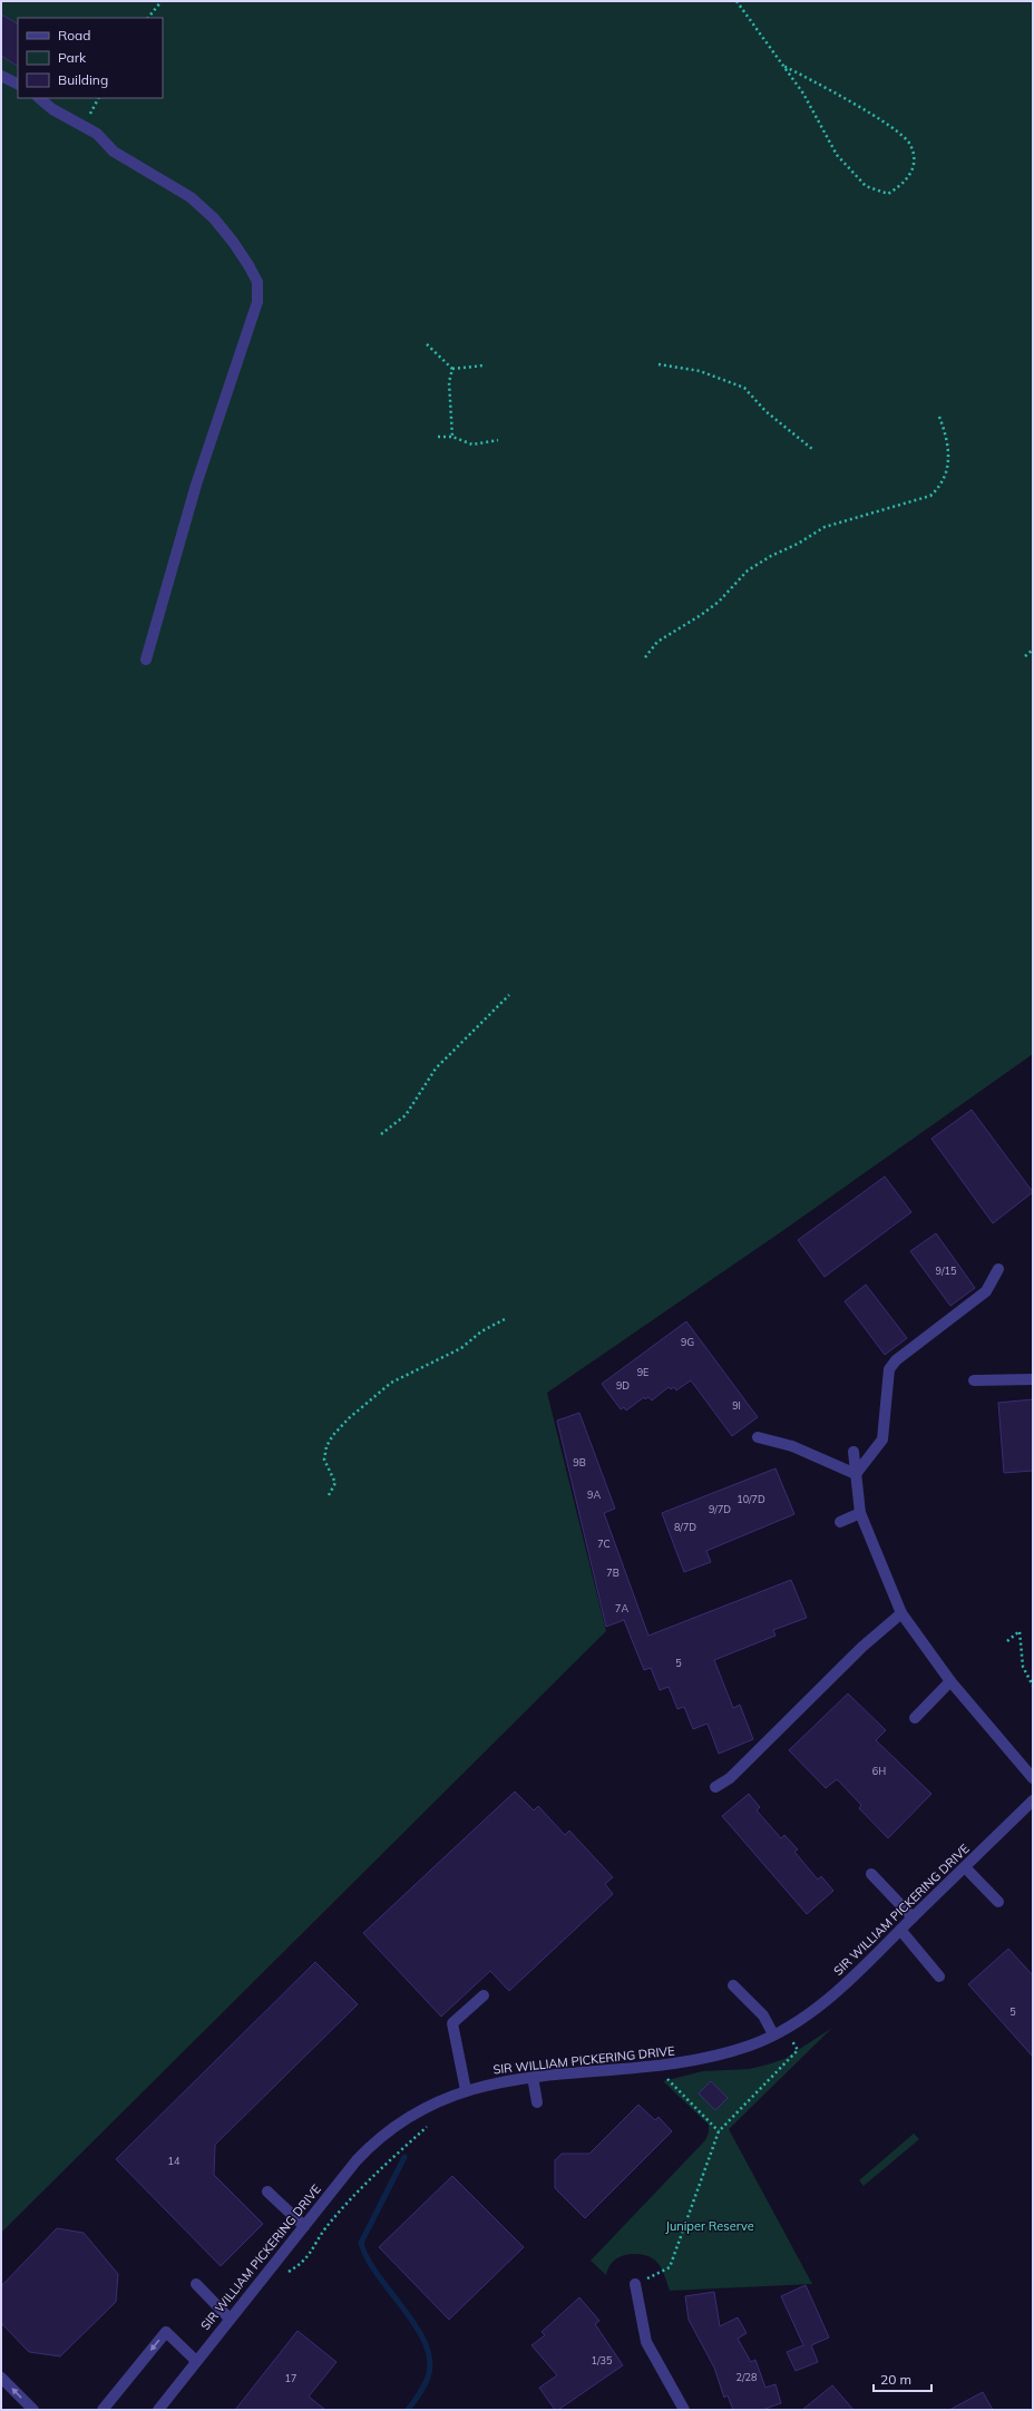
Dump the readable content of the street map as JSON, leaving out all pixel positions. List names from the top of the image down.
{
  "streets": {
    "street": ["SIR WILLIAM PICKERING DRIVE"]
  },
  "parks": ["Juniper Reserve"],
  "house_numbers": [
    "9/15",
    "9G",
    "9E",
    "9D",
    "9I",
    "9B",
    "9A",
    "10/7D",
    "9/7D",
    "8/7D",
    "7C",
    "7B",
    "7A",
    "5",
    "6H",
    "5",
    "14",
    "1/35",
    "2/28",
    "17"
  ],
  "legend": ["Road", "Park", "Building"],
  "scale_bar": "20 m"
}
